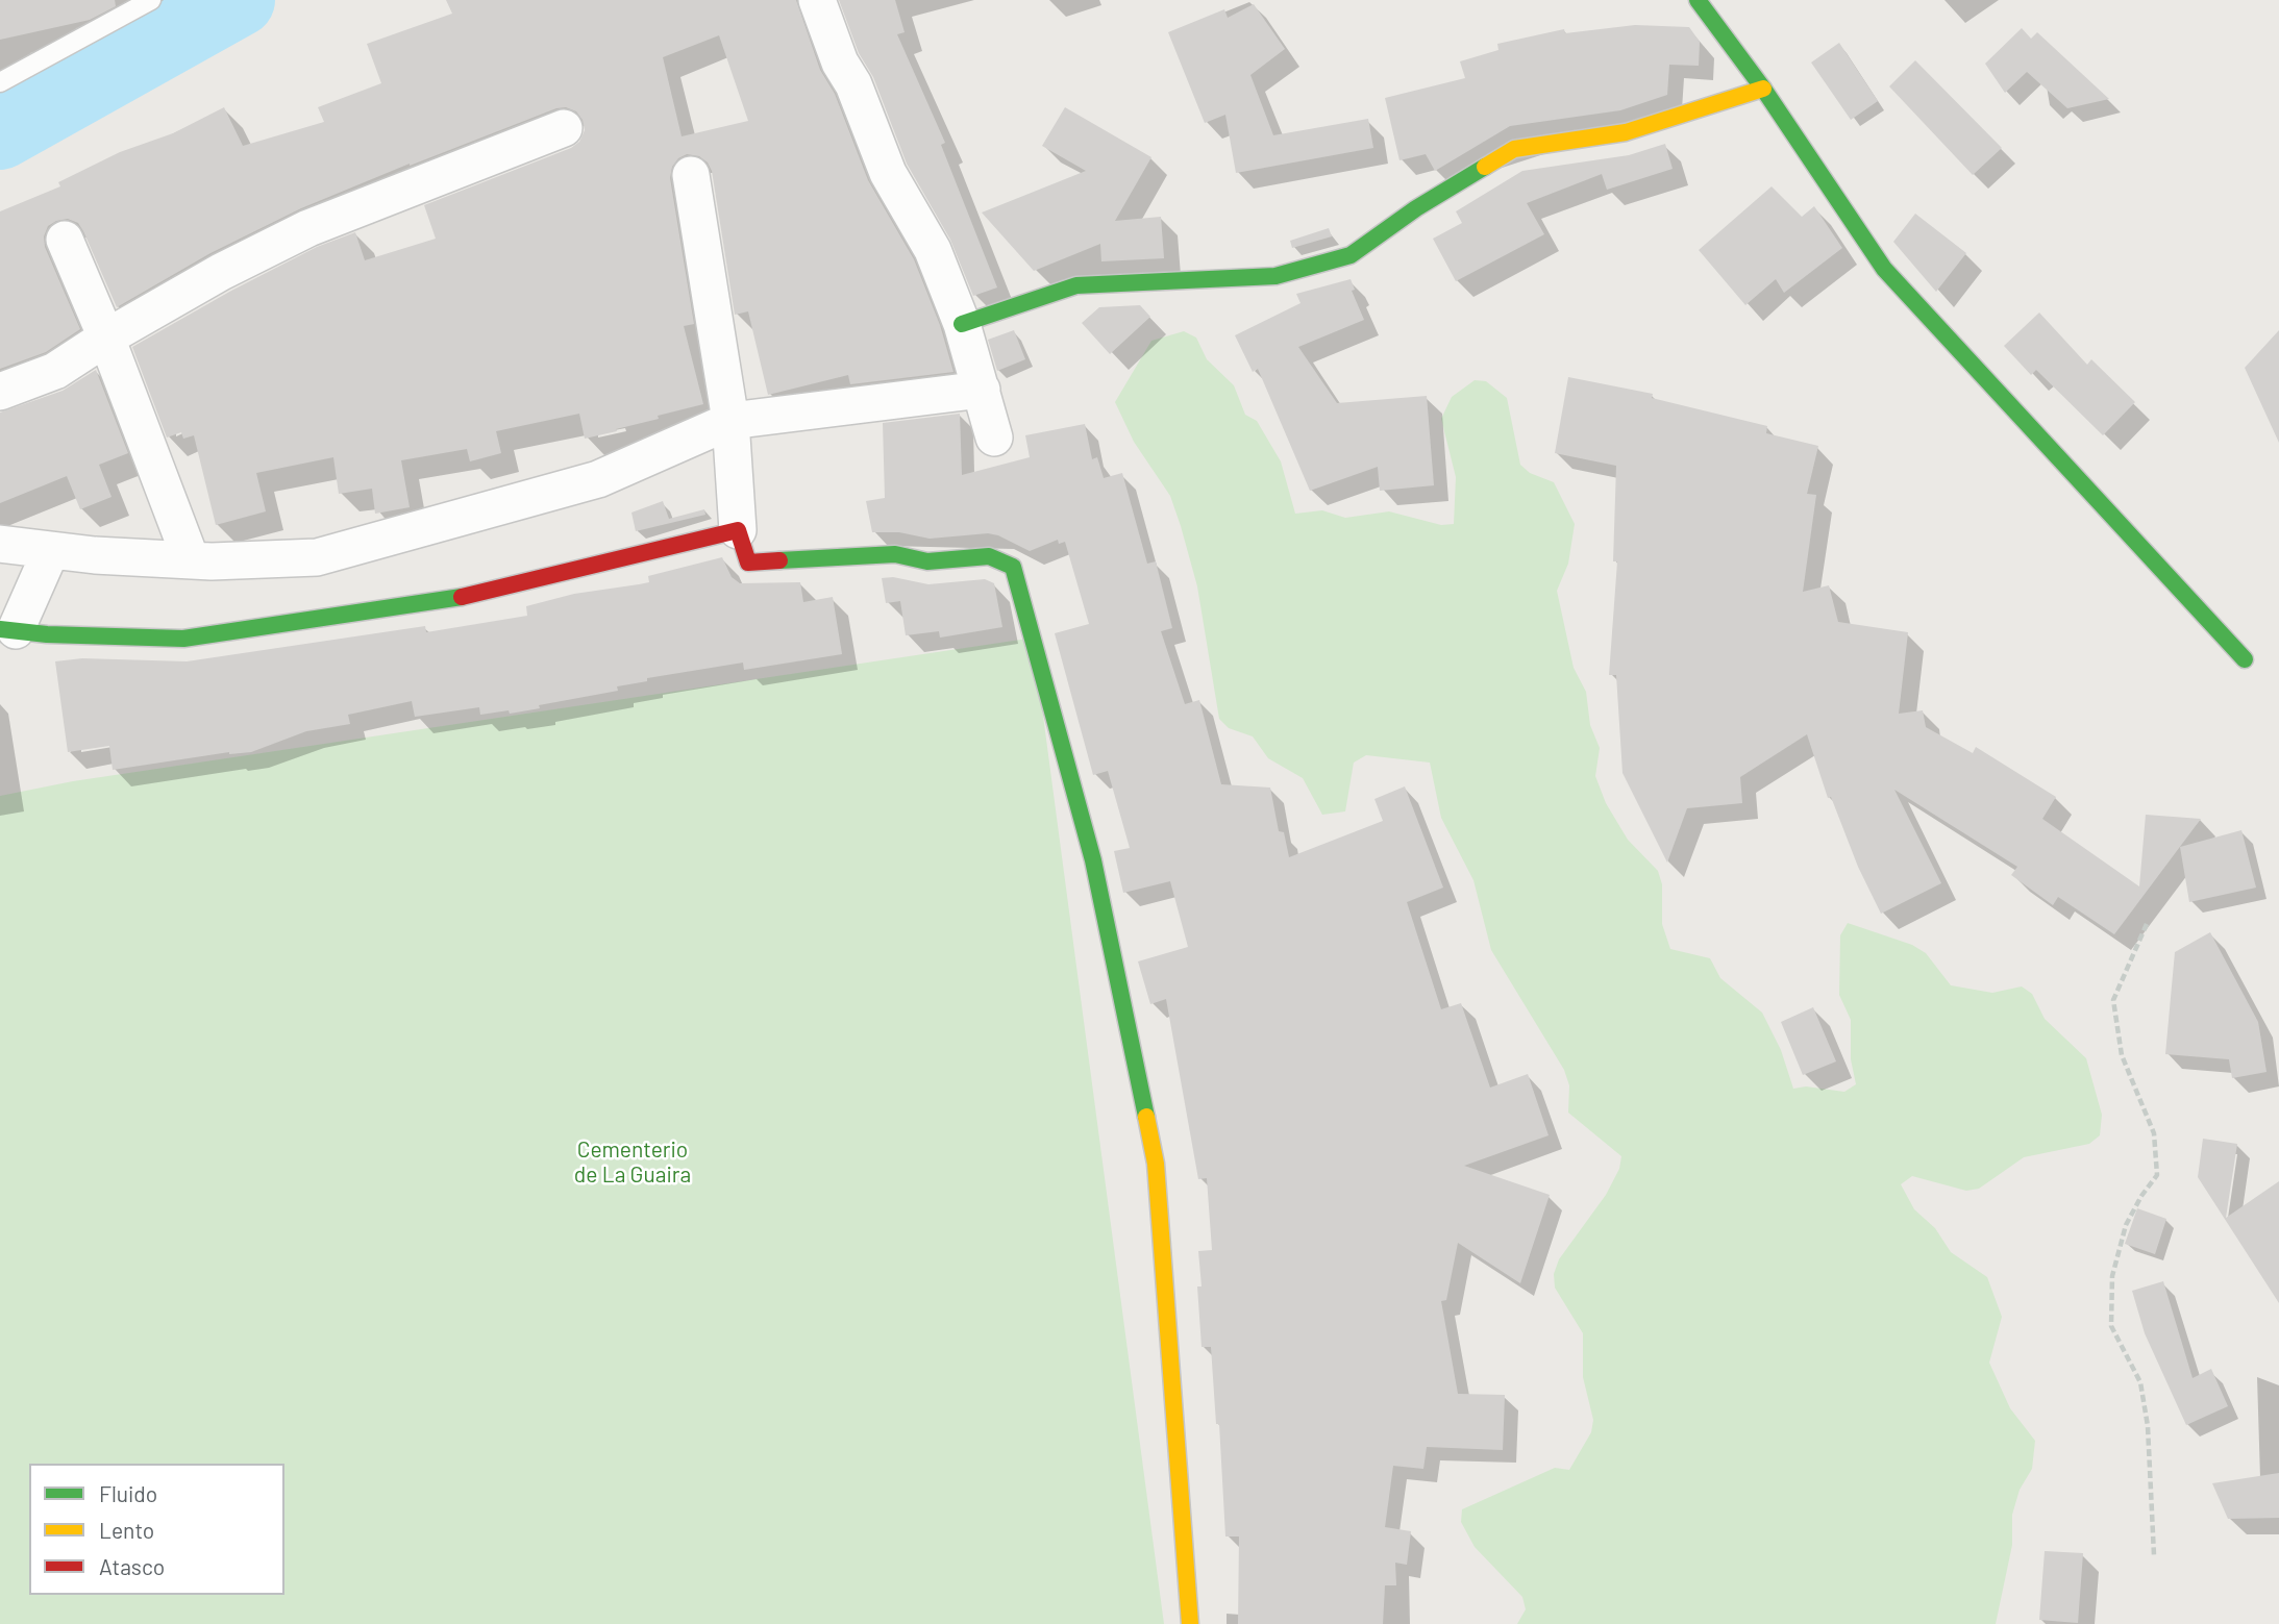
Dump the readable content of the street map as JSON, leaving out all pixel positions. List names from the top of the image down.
{
  "parks": ["Cementerio de La Guaira"],
  "legend": ["Fluido", "Lento", "Atasco"]
}
